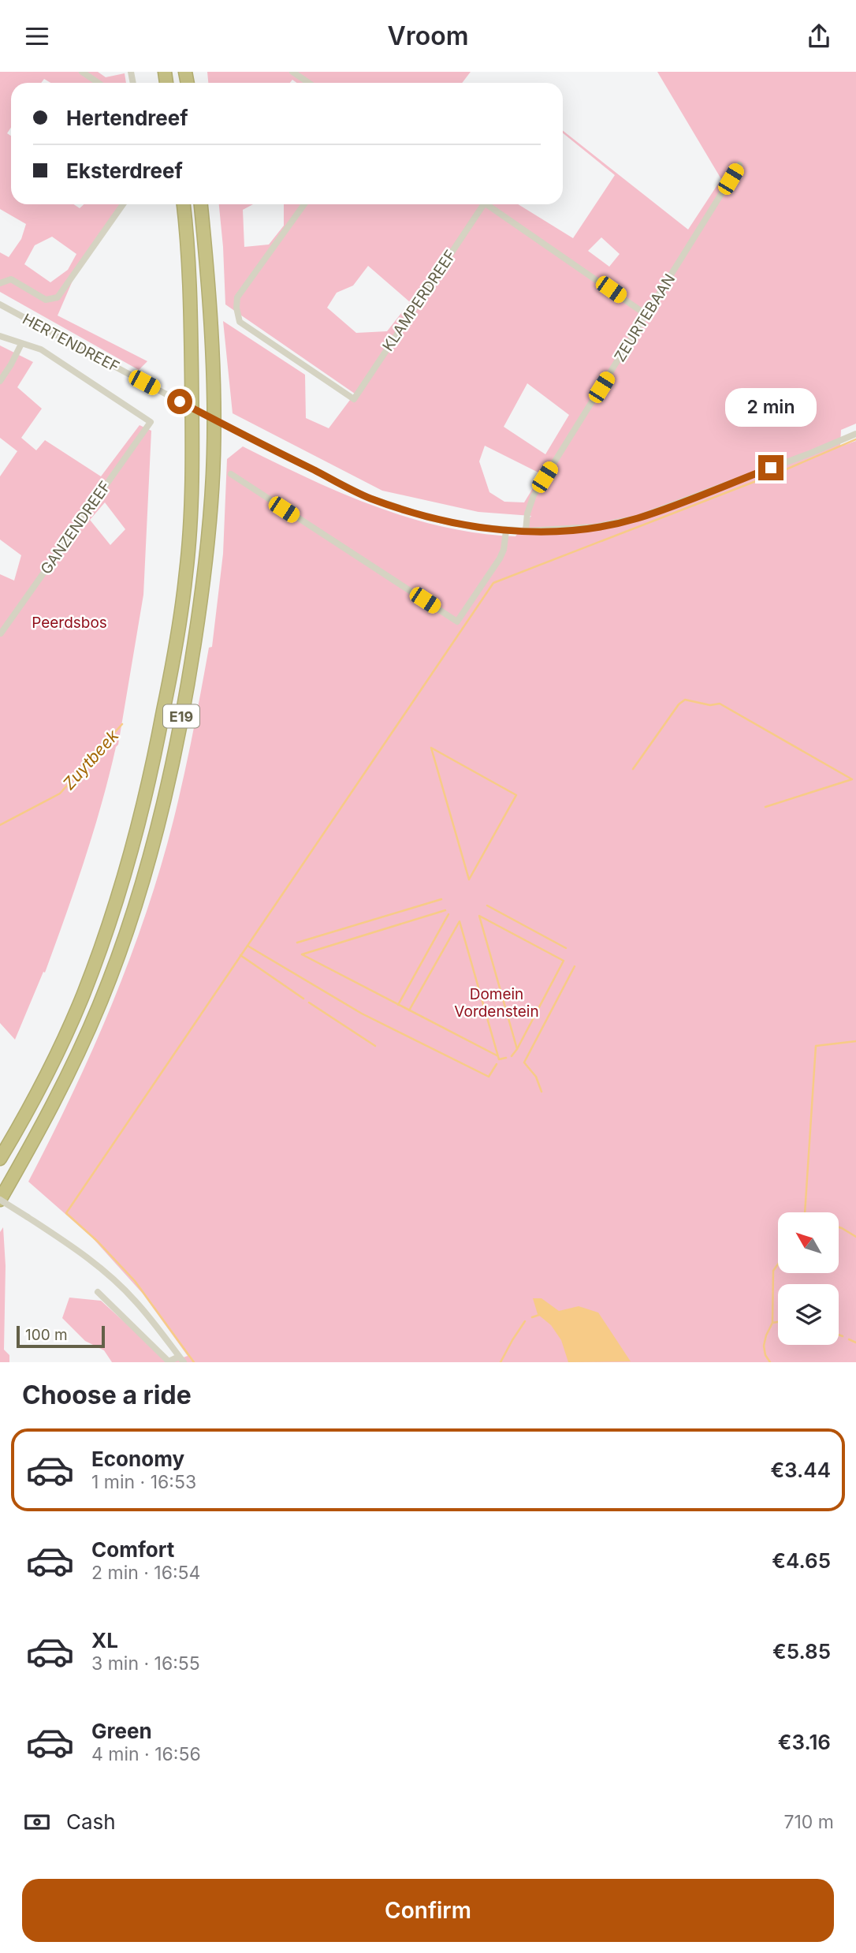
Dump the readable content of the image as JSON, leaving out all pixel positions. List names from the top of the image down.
{
  "streets": {
    "highway": ["E19"],
    "street": [
      "KLAMPERDREEF",
      "ZEURTEBAAN",
      "HERTENDREEF",
      "GANZENDREEF"
    ]
  },
  "crossings": [
    ["ZEURTEBAAN", "HERTENDREEF"],
    ["HERTENDREEF", "GANZENDREEF"]
  ],
  "water": ["Zuytbeek"],
  "parks": ["Peerdsbos", "Domein Vordenstein"],
  "scale_bar": "100 m",
  "north": "top left",
  "page": {
    "header": "Vroom",
    "banner": ["Hertendreef", "Eksterdreef"],
    "bubble": "2 min",
    "scale": "100 m",
    "heading": "Choose a ride",
    "list": [
      {
        "name": "Economy",
        "note": "1 min · 16:53",
        "value": "€3.44"
      },
      {
        "name": "Comfort",
        "note": "2 min · 16:54",
        "value": "€4.65"
      },
      {
        "name": "XL",
        "note": "3 min · 16:55",
        "value": "€5.85"
      },
      {
        "name": "Green",
        "note": "4 min · 16:56",
        "value": "€3.16"
      }
    ],
    "pay": ["Cash", "710 m"],
    "buttons": "Confirm"
  }
}
